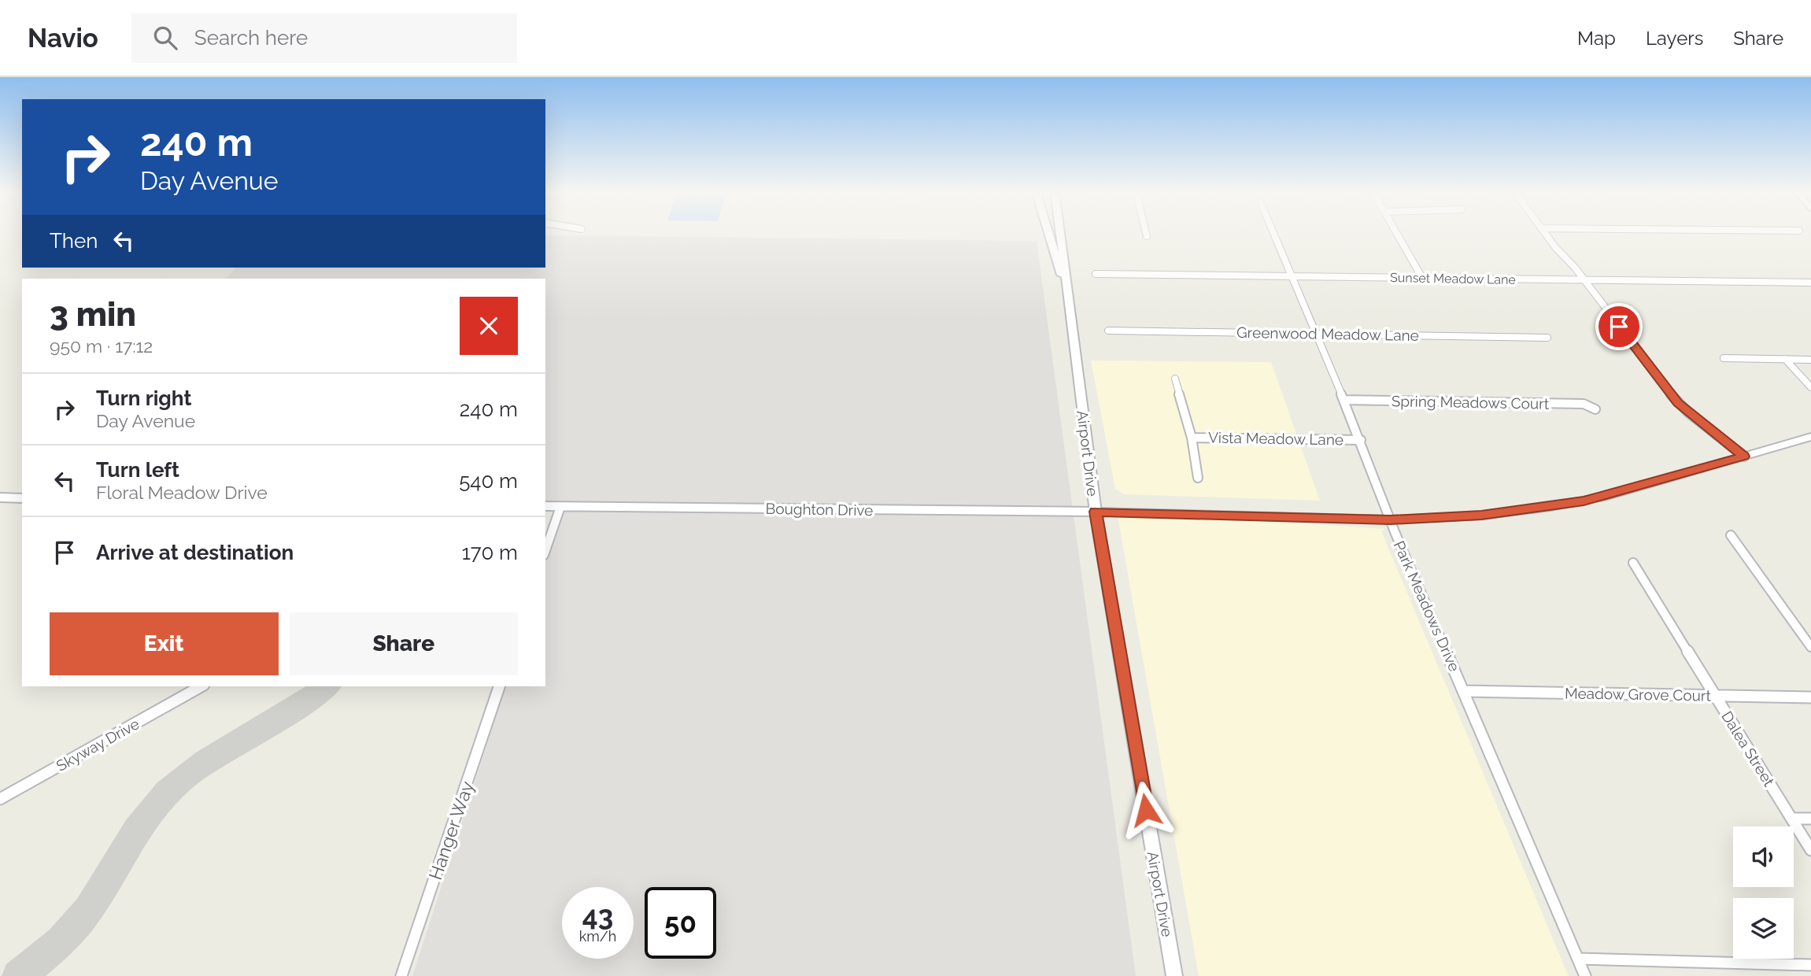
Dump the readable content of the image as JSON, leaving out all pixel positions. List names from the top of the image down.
{
  "streets": {
    "main road": ["Airport Drive"],
    "street": [
      "Sunset Meadow Lane",
      "Greenwood Meadow Lane",
      "Spring Meadows Court",
      "Vista Meadow Lane",
      "Boughton Drive",
      "Park Meadows Drive",
      "Meadow Grove Court",
      "Skyway Drive",
      "Dalea Street",
      "Hanger Way"
    ]
  },
  "crossings": [
    ["Sunset Meadow Lane", "Park Meadows Drive"],
    ["Greenwood Meadow Lane", "Park Meadows Drive"],
    ["Spring Meadows Court", "Park Meadows Drive"],
    ["Vista Meadow Lane", "Park Meadows Drive"],
    ["Airport Drive", "Boughton Drive"],
    ["Park Meadows Drive", "Meadow Grove Court"],
    ["Meadow Grove Court", "Dalea Street"]
  ],
  "page": {
    "header": "Navio",
    "search": "Search here",
    "nav": ["Map", "Layers", "Share"],
    "turn": ["240 m", "Day Avenue"],
    "then": "Then",
    "heading": ["3 min", "950 m · 17:12"],
    "list": [
      {
        "name": "Turn right",
        "note": "Day Avenue",
        "value": "240 m"
      },
      {
        "name": "Turn left",
        "note": "Floral Meadow Drive",
        "value": "540 m"
      },
      {
        "name": "Arrive at destination",
        "value": "170 m"
      }
    ],
    "buttons": ["Exit", "Share"],
    "speed": "43 km/h",
    "limit": "50"
  }
}
